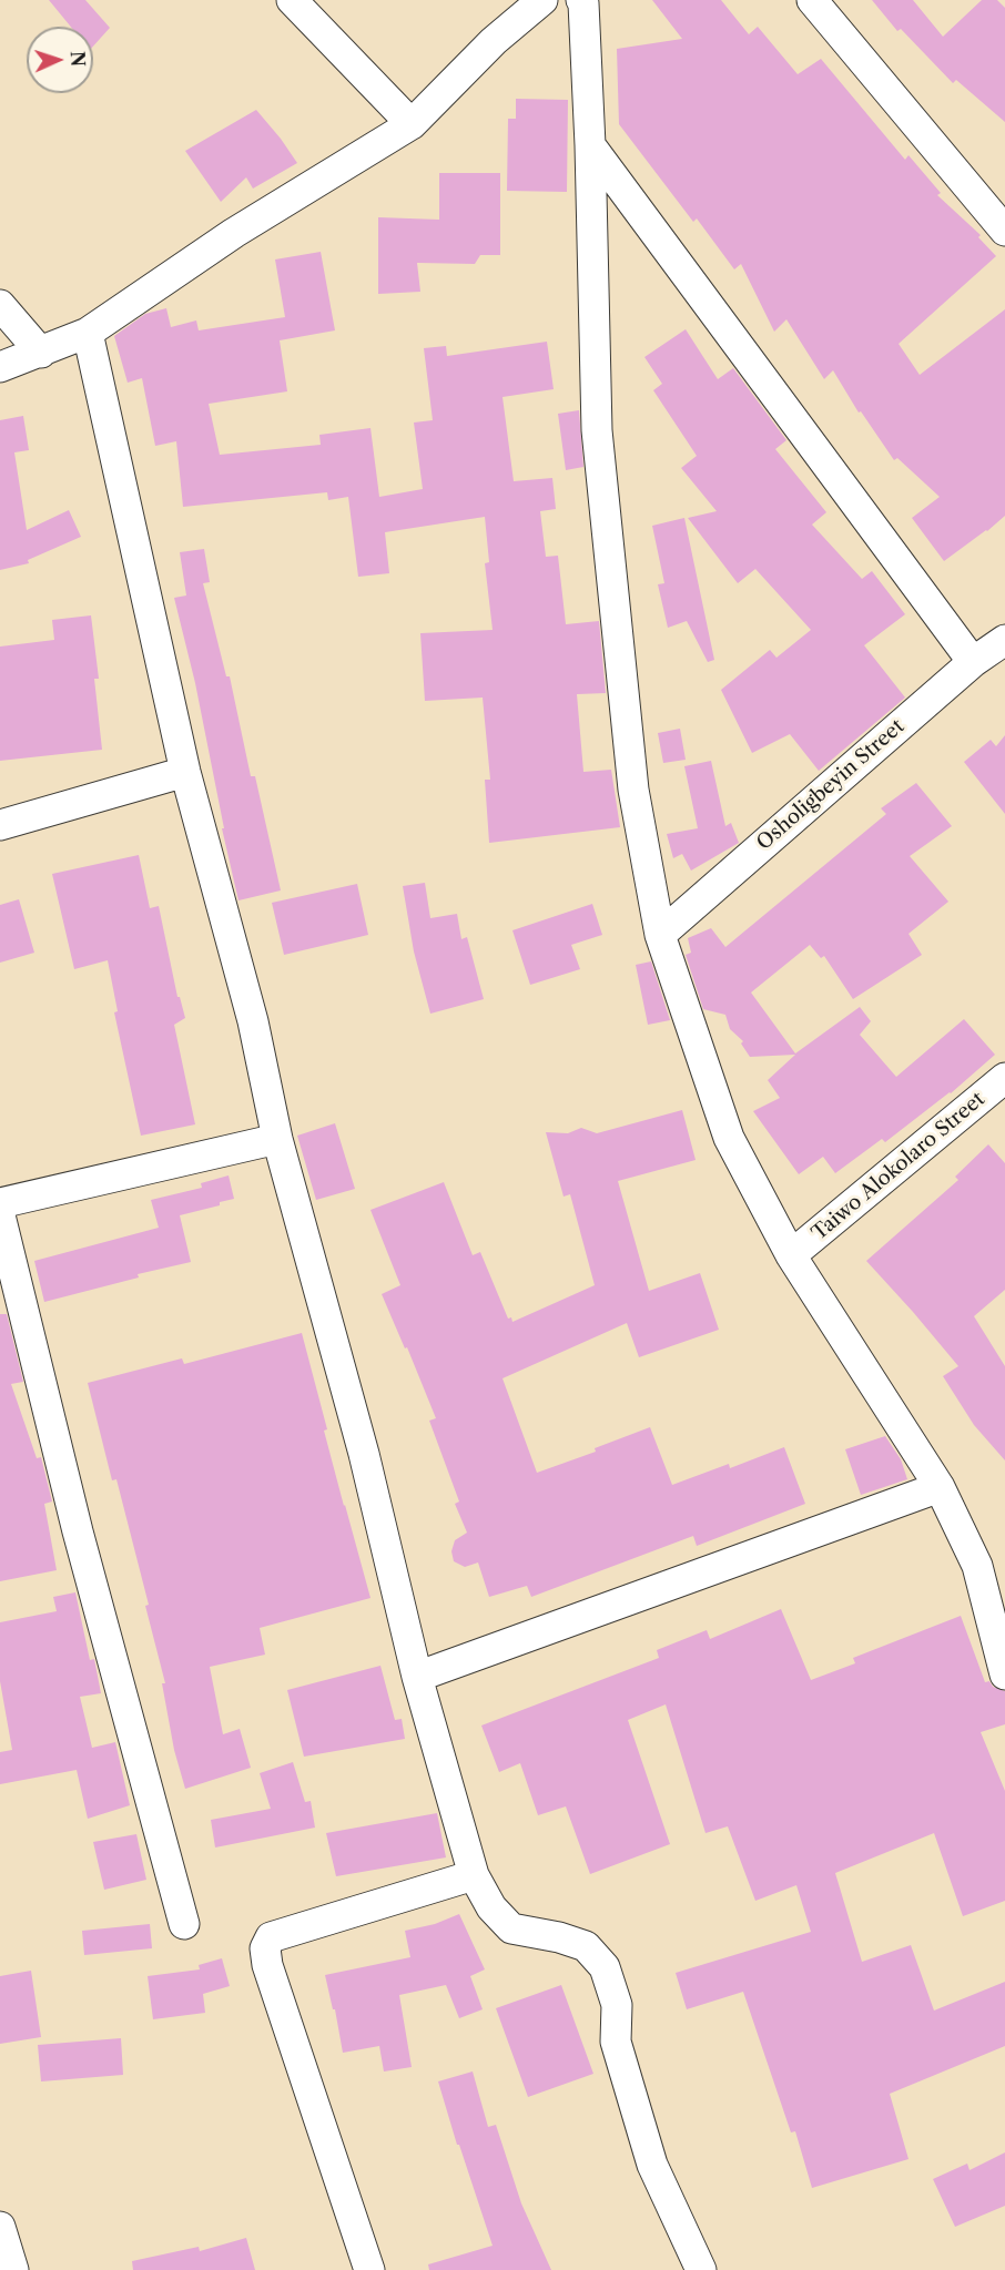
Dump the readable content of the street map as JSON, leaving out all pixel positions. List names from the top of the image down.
{
  "streets": {
    "street": ["Osholigbeyin Street", "Taiwo Alokolaro Street"]
  },
  "north": "right"
}
